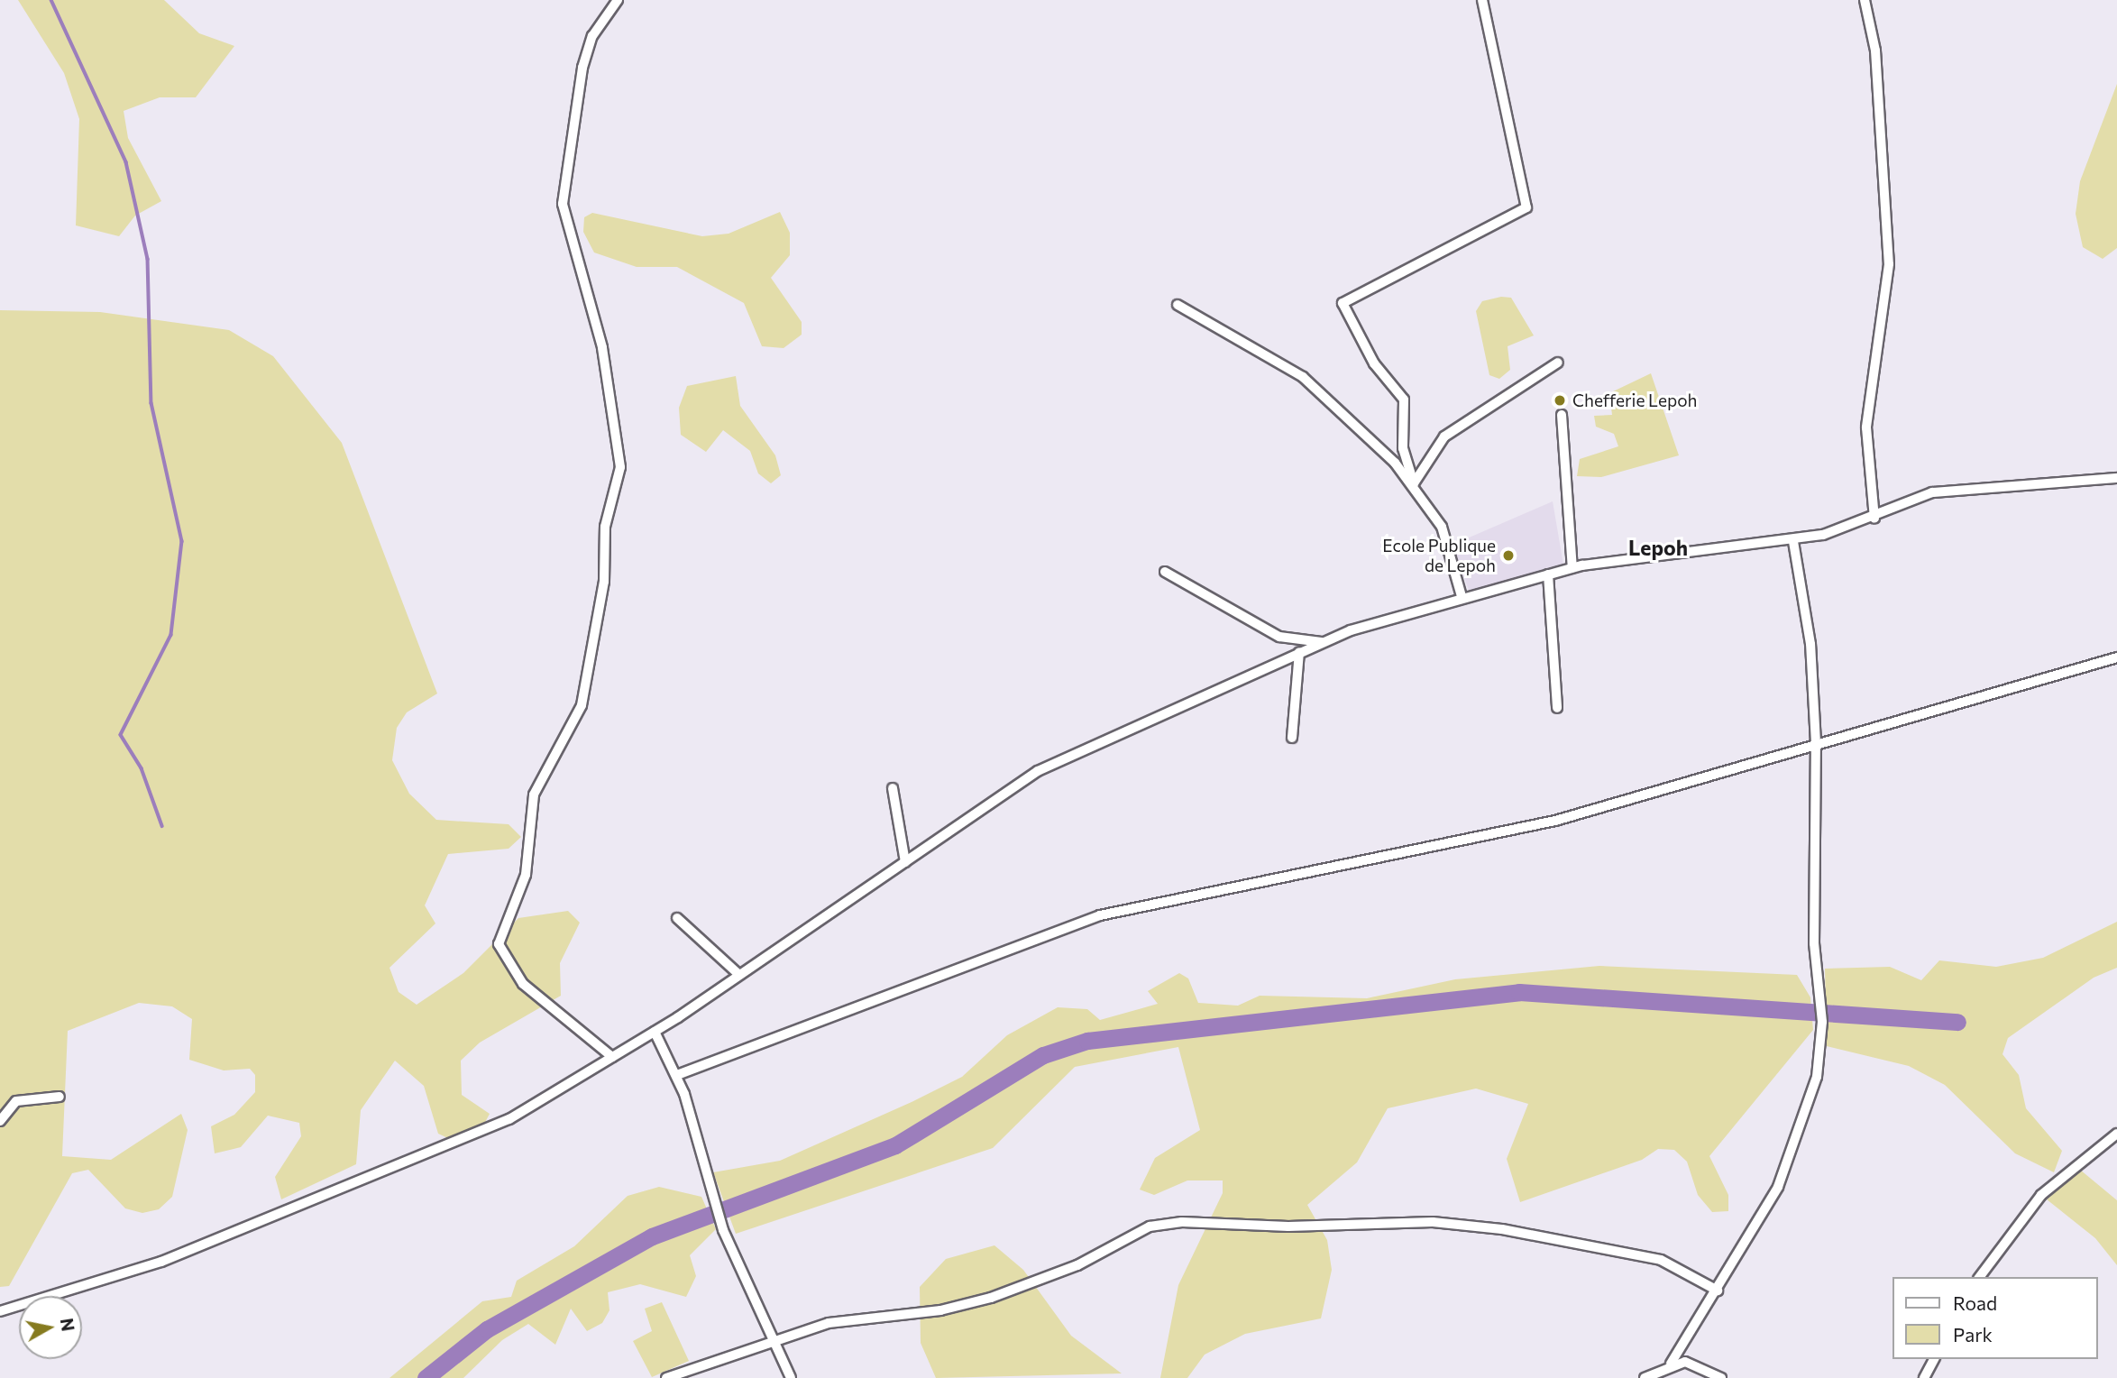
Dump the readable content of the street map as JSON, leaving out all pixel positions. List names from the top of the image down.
{
  "districts": ["Lepoh"],
  "places": ["Chefferie Lepoh", "Ecole Publique de Lepoh"],
  "legend": ["Road", "Park"],
  "north": "right"
}
